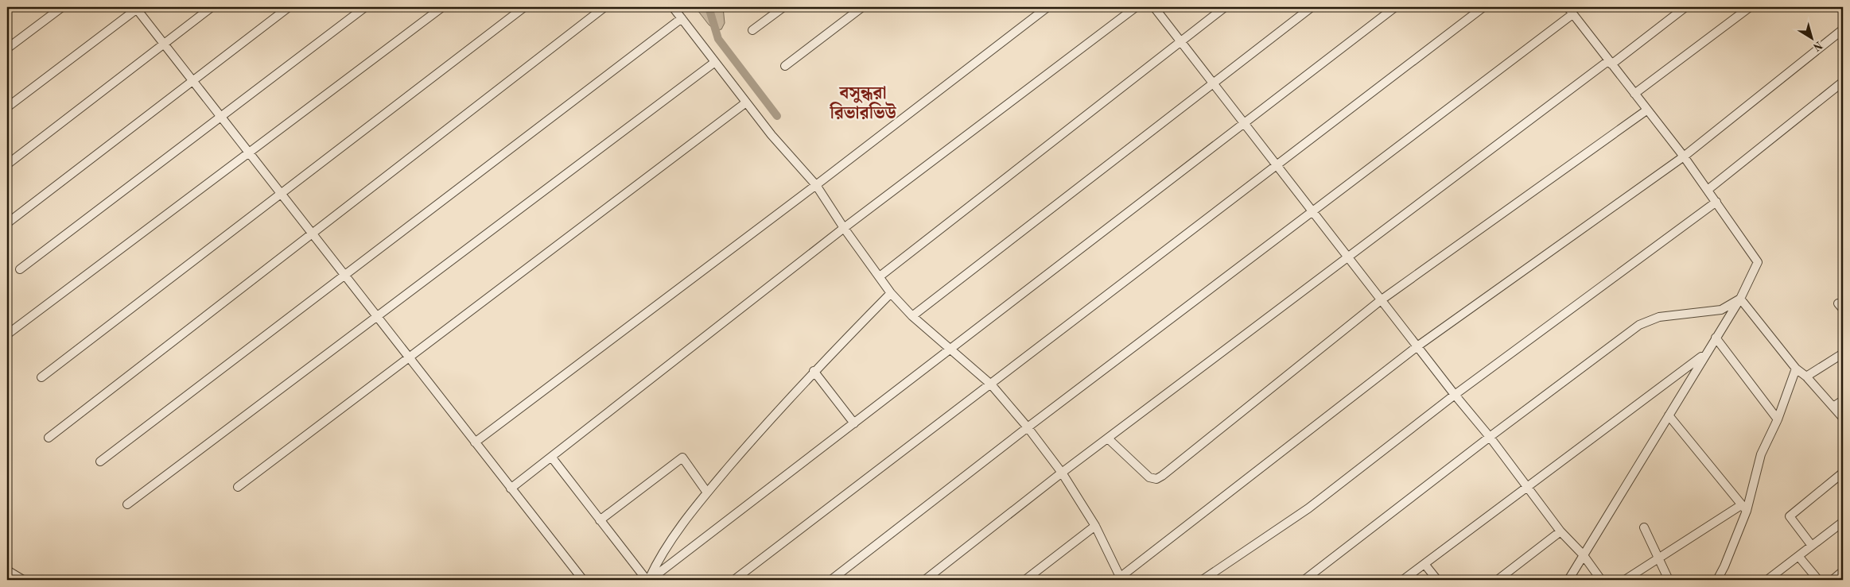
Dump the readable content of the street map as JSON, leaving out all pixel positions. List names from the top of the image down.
{
  "districts": ["বসুন্ধরা রিভারভিউ"],
  "north": "bottom right"
}
